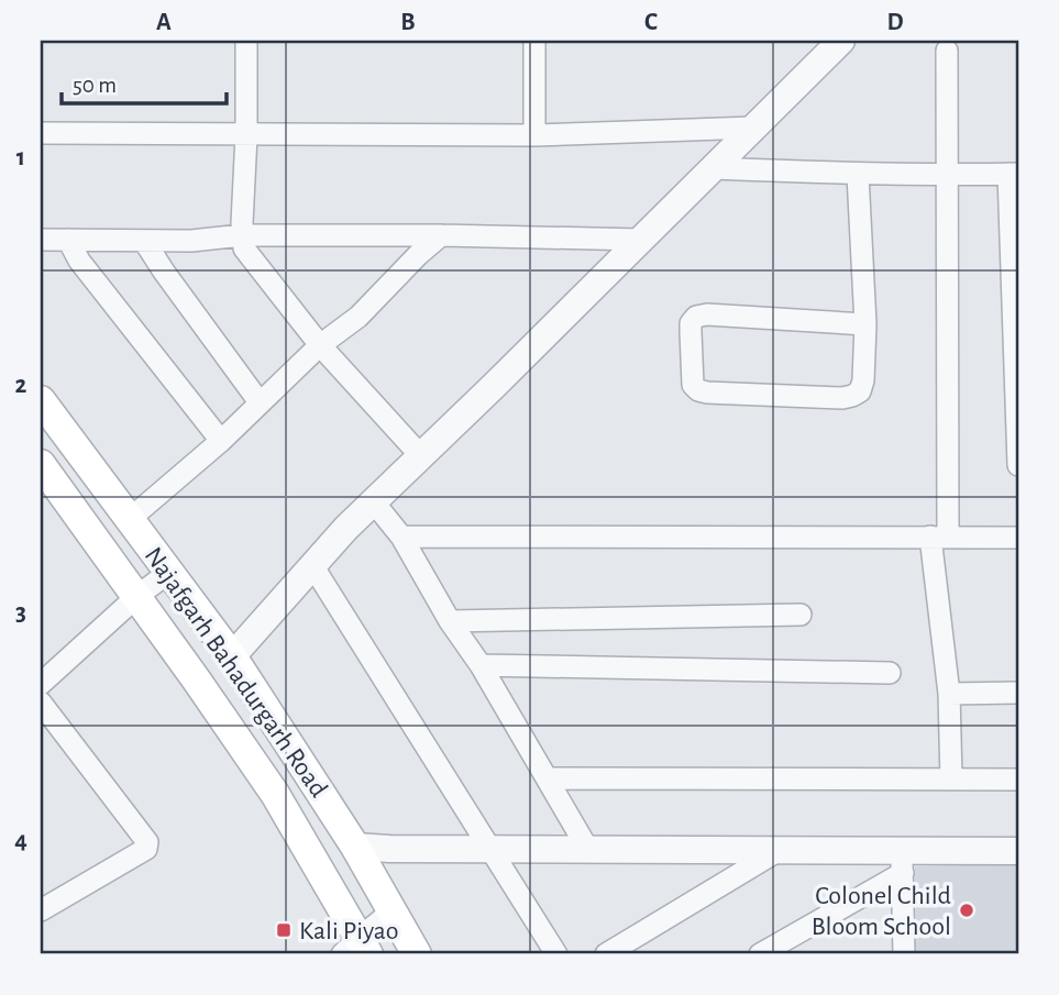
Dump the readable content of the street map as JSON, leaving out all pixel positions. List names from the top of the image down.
{
  "streets": {
    "main road": ["Najafgarh Bahadurgarh Road"]
  },
  "places": {
    "other": ["Colonel Child Bloom School"],
    "transit": ["Kali Piyao"]
  },
  "scale_bar": "50 m",
  "grid": {
    "columns": [
      "A",
      "B",
      "C",
      "D"
    ],
    "rows": [
      "1",
      "2",
      "3",
      "4"
    ]
  }
}
